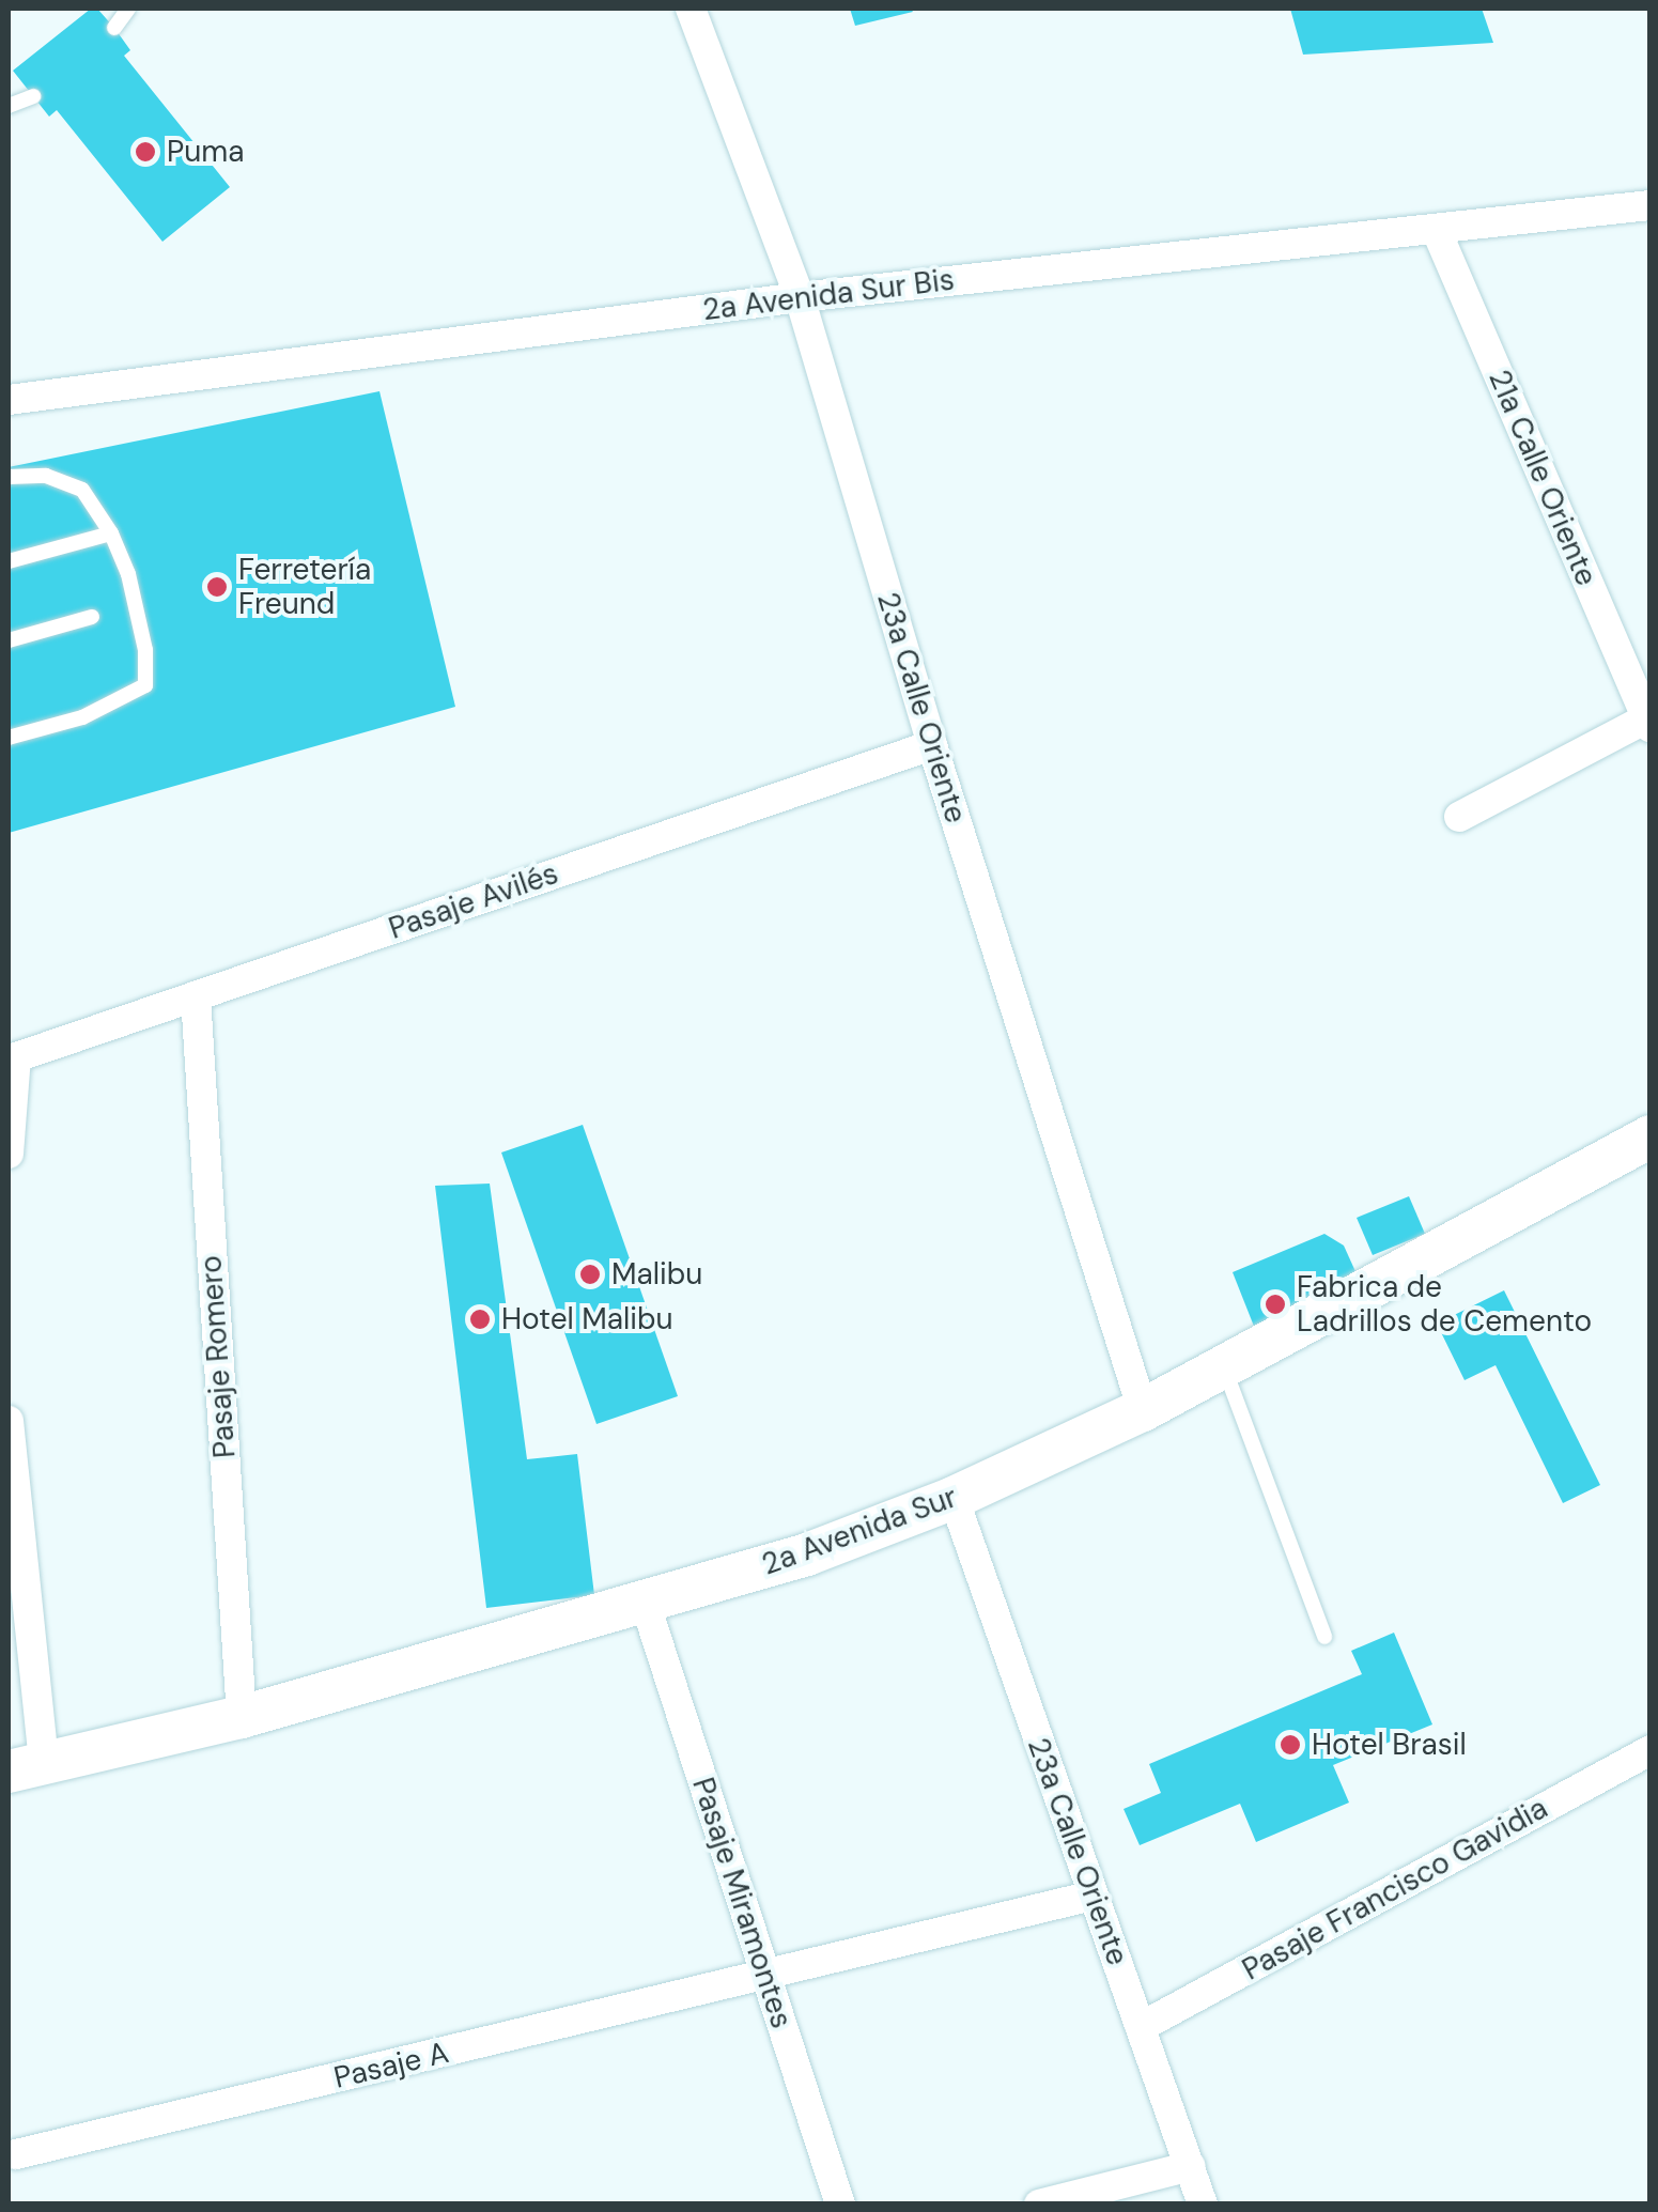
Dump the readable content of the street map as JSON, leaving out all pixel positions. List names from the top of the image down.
{
  "streets": {
    "street": [
      "2a Avenida Sur Bis",
      "21a Calle Oriente",
      "23a Calle Oriente",
      "Pasaje Avilés",
      "Pasaje Romero",
      "2a Avenida Sur",
      "Pasaje Francisco Gavidia",
      "Pasaje Miramontes",
      "Pasaje A"
    ]
  },
  "crossings": [
    ["2a Avenida Sur Bis", "21a Calle Oriente"],
    ["2a Avenida Sur Bis", "23a Calle Oriente"],
    ["23a Calle Oriente", "Pasaje Avilés"],
    ["23a Calle Oriente", "2a Avenida Sur"],
    ["23a Calle Oriente", "Pasaje Francisco Gavidia"],
    ["23a Calle Oriente", "Pasaje A"],
    ["Pasaje Avilés", "Pasaje Romero"],
    ["Pasaje Romero", "2a Avenida Sur"],
    ["2a Avenida Sur", "Pasaje Miramontes"],
    ["Pasaje Miramontes", "Pasaje A"]
  ],
  "places": [
    "Puma",
    "Ferretería Freund",
    "Malibu",
    "Fabrica de Ladrillos de Cemento",
    "Hotel Malibu",
    "Hotel Brasil"
  ]
}
